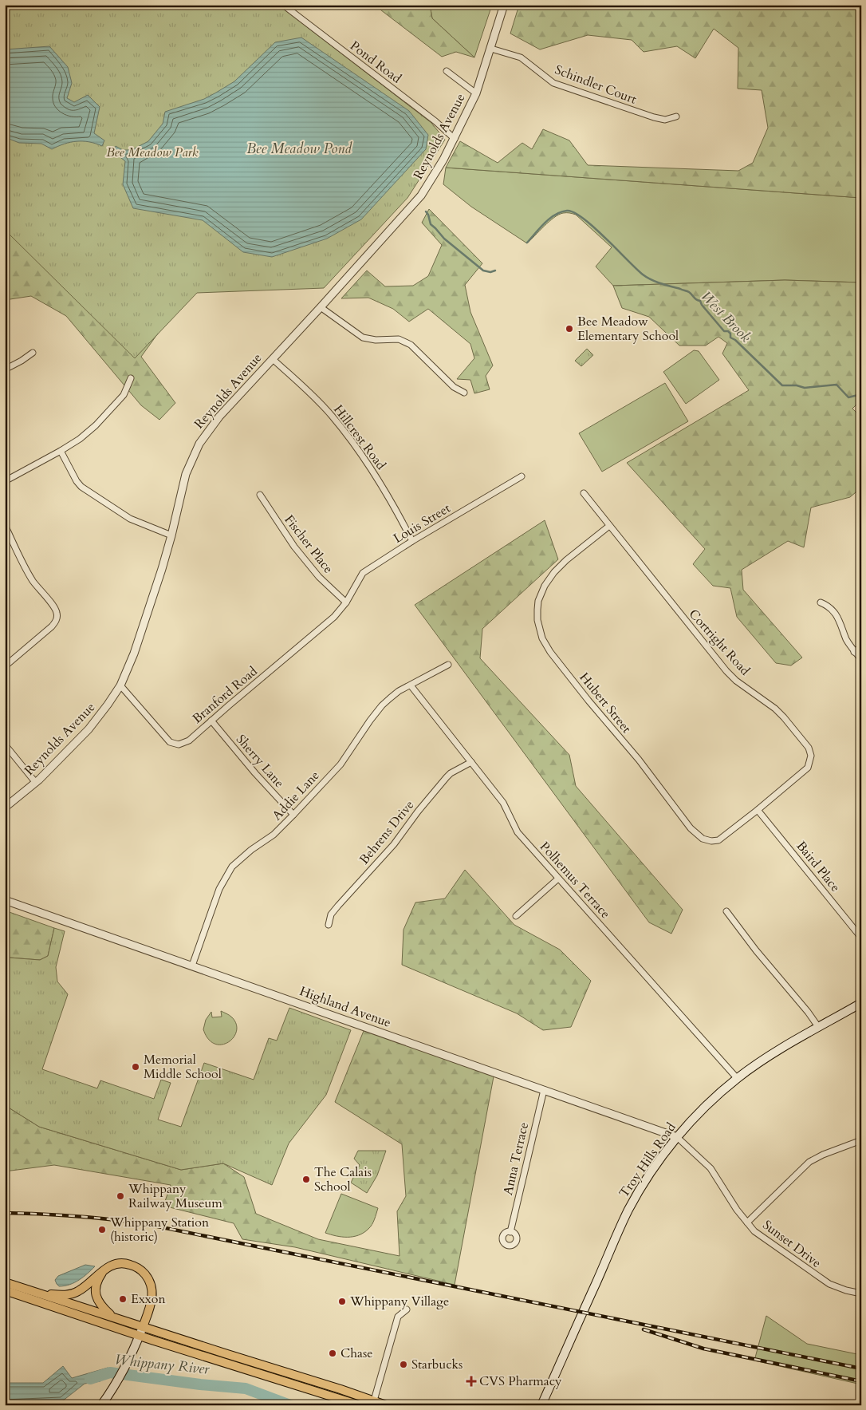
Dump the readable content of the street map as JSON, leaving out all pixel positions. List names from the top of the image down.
{
  "streets": {
    "main road": ["Troy Hills Road"],
    "street": [
      "Pond Road",
      "Schindler Court",
      "Reynolds Avenue",
      "Hillcrest Road",
      "Louis Street",
      "Fischer Place",
      "Cortright Road",
      "Branford Road",
      "Hubert Street",
      "Sherry Lane",
      "Addie Lane",
      "Behrens Drive",
      "Baird Place",
      "Polhemus Terrace",
      "Highland Avenue",
      "Anna Terrace",
      "Sunset Drive"
    ]
  },
  "crossings": [
    ["Pond Road", "Reynolds Avenue"],
    ["Schindler Court", "Reynolds Avenue"],
    ["Reynolds Avenue", "Hillcrest Road"],
    ["Reynolds Avenue", "Branford Road"],
    ["Hillcrest Road", "Louis Street"],
    ["Louis Street", "Fischer Place"],
    ["Louis Street", "Branford Road"],
    ["Fischer Place", "Branford Road"],
    ["Cortright Road", "Hubert Street"],
    ["Cortright Road", "Baird Place"],
    ["Branford Road", "Sherry Lane"],
    ["Hubert Street", "Baird Place"],
    ["Sherry Lane", "Addie Lane"],
    ["Addie Lane", "Polhemus Terrace"],
    ["Addie Lane", "Highland Avenue"],
    ["Behrens Drive", "Polhemus Terrace"],
    ["Polhemus Terrace", "Troy Hills Road"],
    ["Highland Avenue", "Anna Terrace"],
    ["Highland Avenue", "Troy Hills Road"],
    ["Highland Avenue", "Sunset Drive"],
    ["Troy Hills Road", "Sunset Drive"]
  ],
  "water": ["Bee Meadow Pond", "West Brook", "Whippany River"],
  "parks": ["Bee Meadow Park"],
  "places": {
    "other": [
      "Bee Meadow Elementary School",
      "Memorial Middle School",
      "The Calais School",
      "Whippany Railway Museum",
      "Whippany Station (historic)",
      "Exxon",
      "Whippany Village",
      "Chase",
      "Starbucks"
    ],
    "health": ["CVS Pharmacy"]
  }
}
